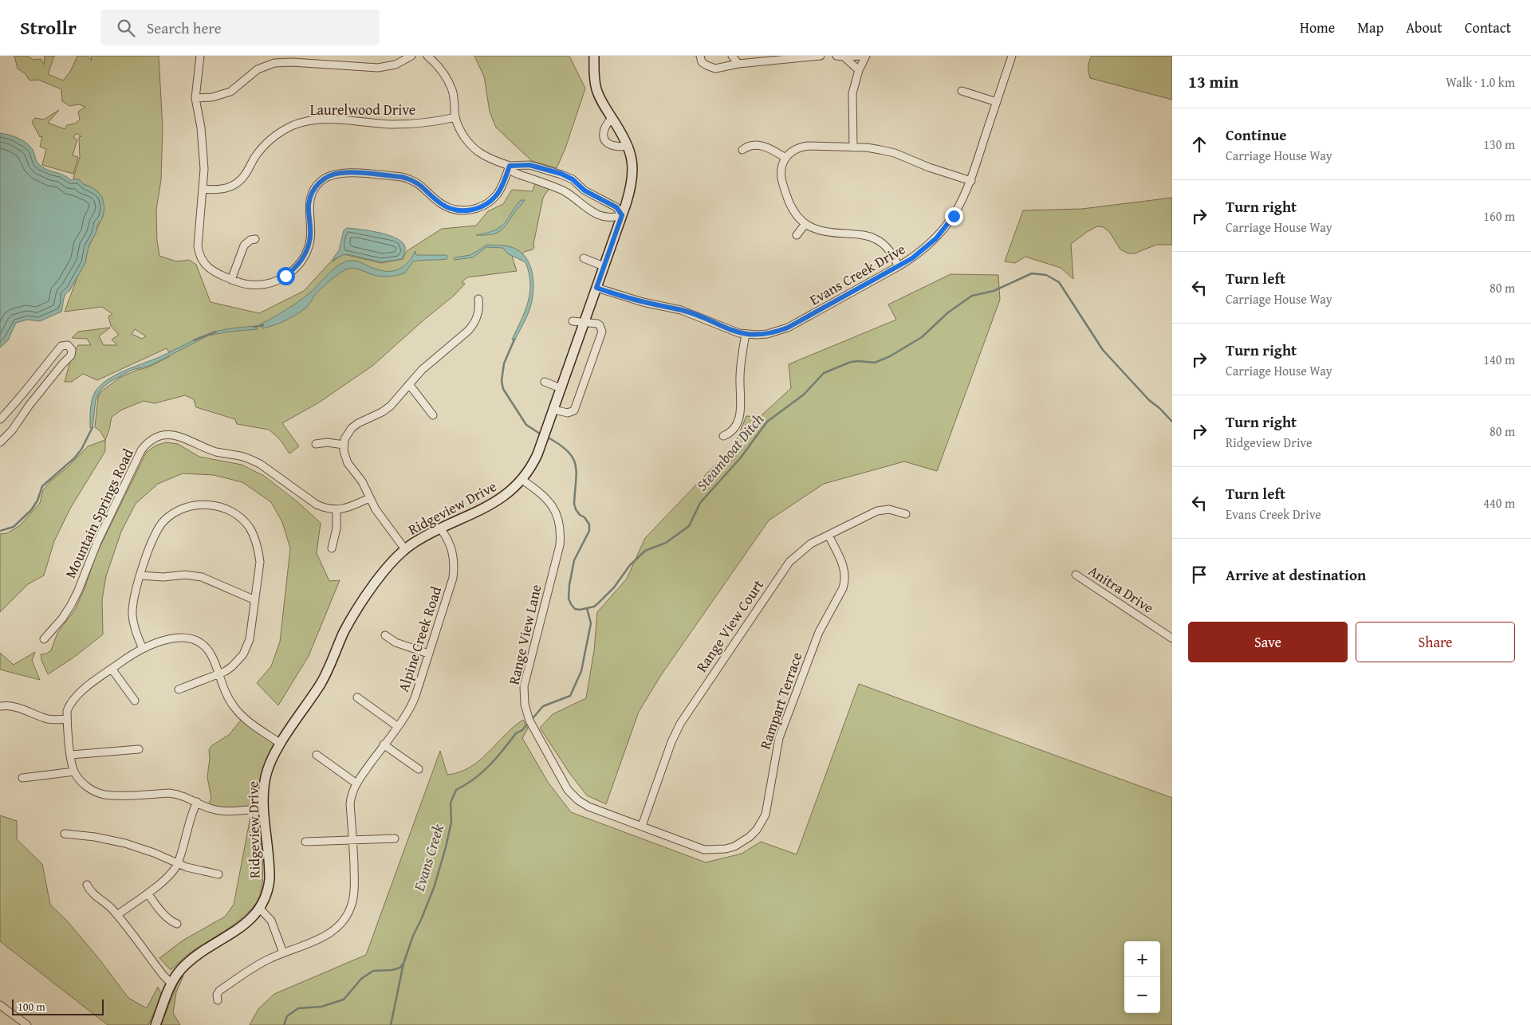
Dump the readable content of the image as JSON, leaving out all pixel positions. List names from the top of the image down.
{
  "streets": {
    "street": [
      "Laurelwood Drive",
      "Evans Creek Drive",
      "Ridgeview Drive",
      "Mountain Springs Road",
      "Anitra Drive",
      "Range View Court",
      "Range View Lane",
      "Alpine Creek Road",
      "Rampart Terrace"
    ]
  },
  "crossings": [
    ["Evans Creek Drive", "Ridgeview Drive"],
    ["Ridgeview Drive", "Range View Lane"],
    ["Ridgeview Drive", "Alpine Creek Road"],
    ["Range View Court", "Range View Lane"],
    ["Range View Court", "Rampart Terrace"],
    ["Range View Lane", "Rampart Terrace"]
  ],
  "water": ["Steamboat Ditch", "Evans Creek"],
  "scale_bar": "100 m",
  "page": {
    "header": "Strollr",
    "search": "Search here",
    "nav": [
      "Home",
      "Map",
      "About",
      "Contact"
    ],
    "heading": ["13 min", "Walk · 1.0 km"],
    "list": [
      ["Continue", "Carriage House Way", "130 m"],
      ["Turn right", "Carriage House Way", "160 m"],
      ["Turn left", "Carriage House Way", "80 m"],
      ["Turn right", "Carriage House Way", "140 m"],
      ["Turn right", "Ridgeview Drive", "80 m"],
      ["Turn left", "Evans Creek Drive", "440 m"],
      "Arrive at destination"
    ],
    "buttons": ["Save", "Share"],
    "map_buttons": ["+", "−"],
    "scale": "100 m"
  }
}
